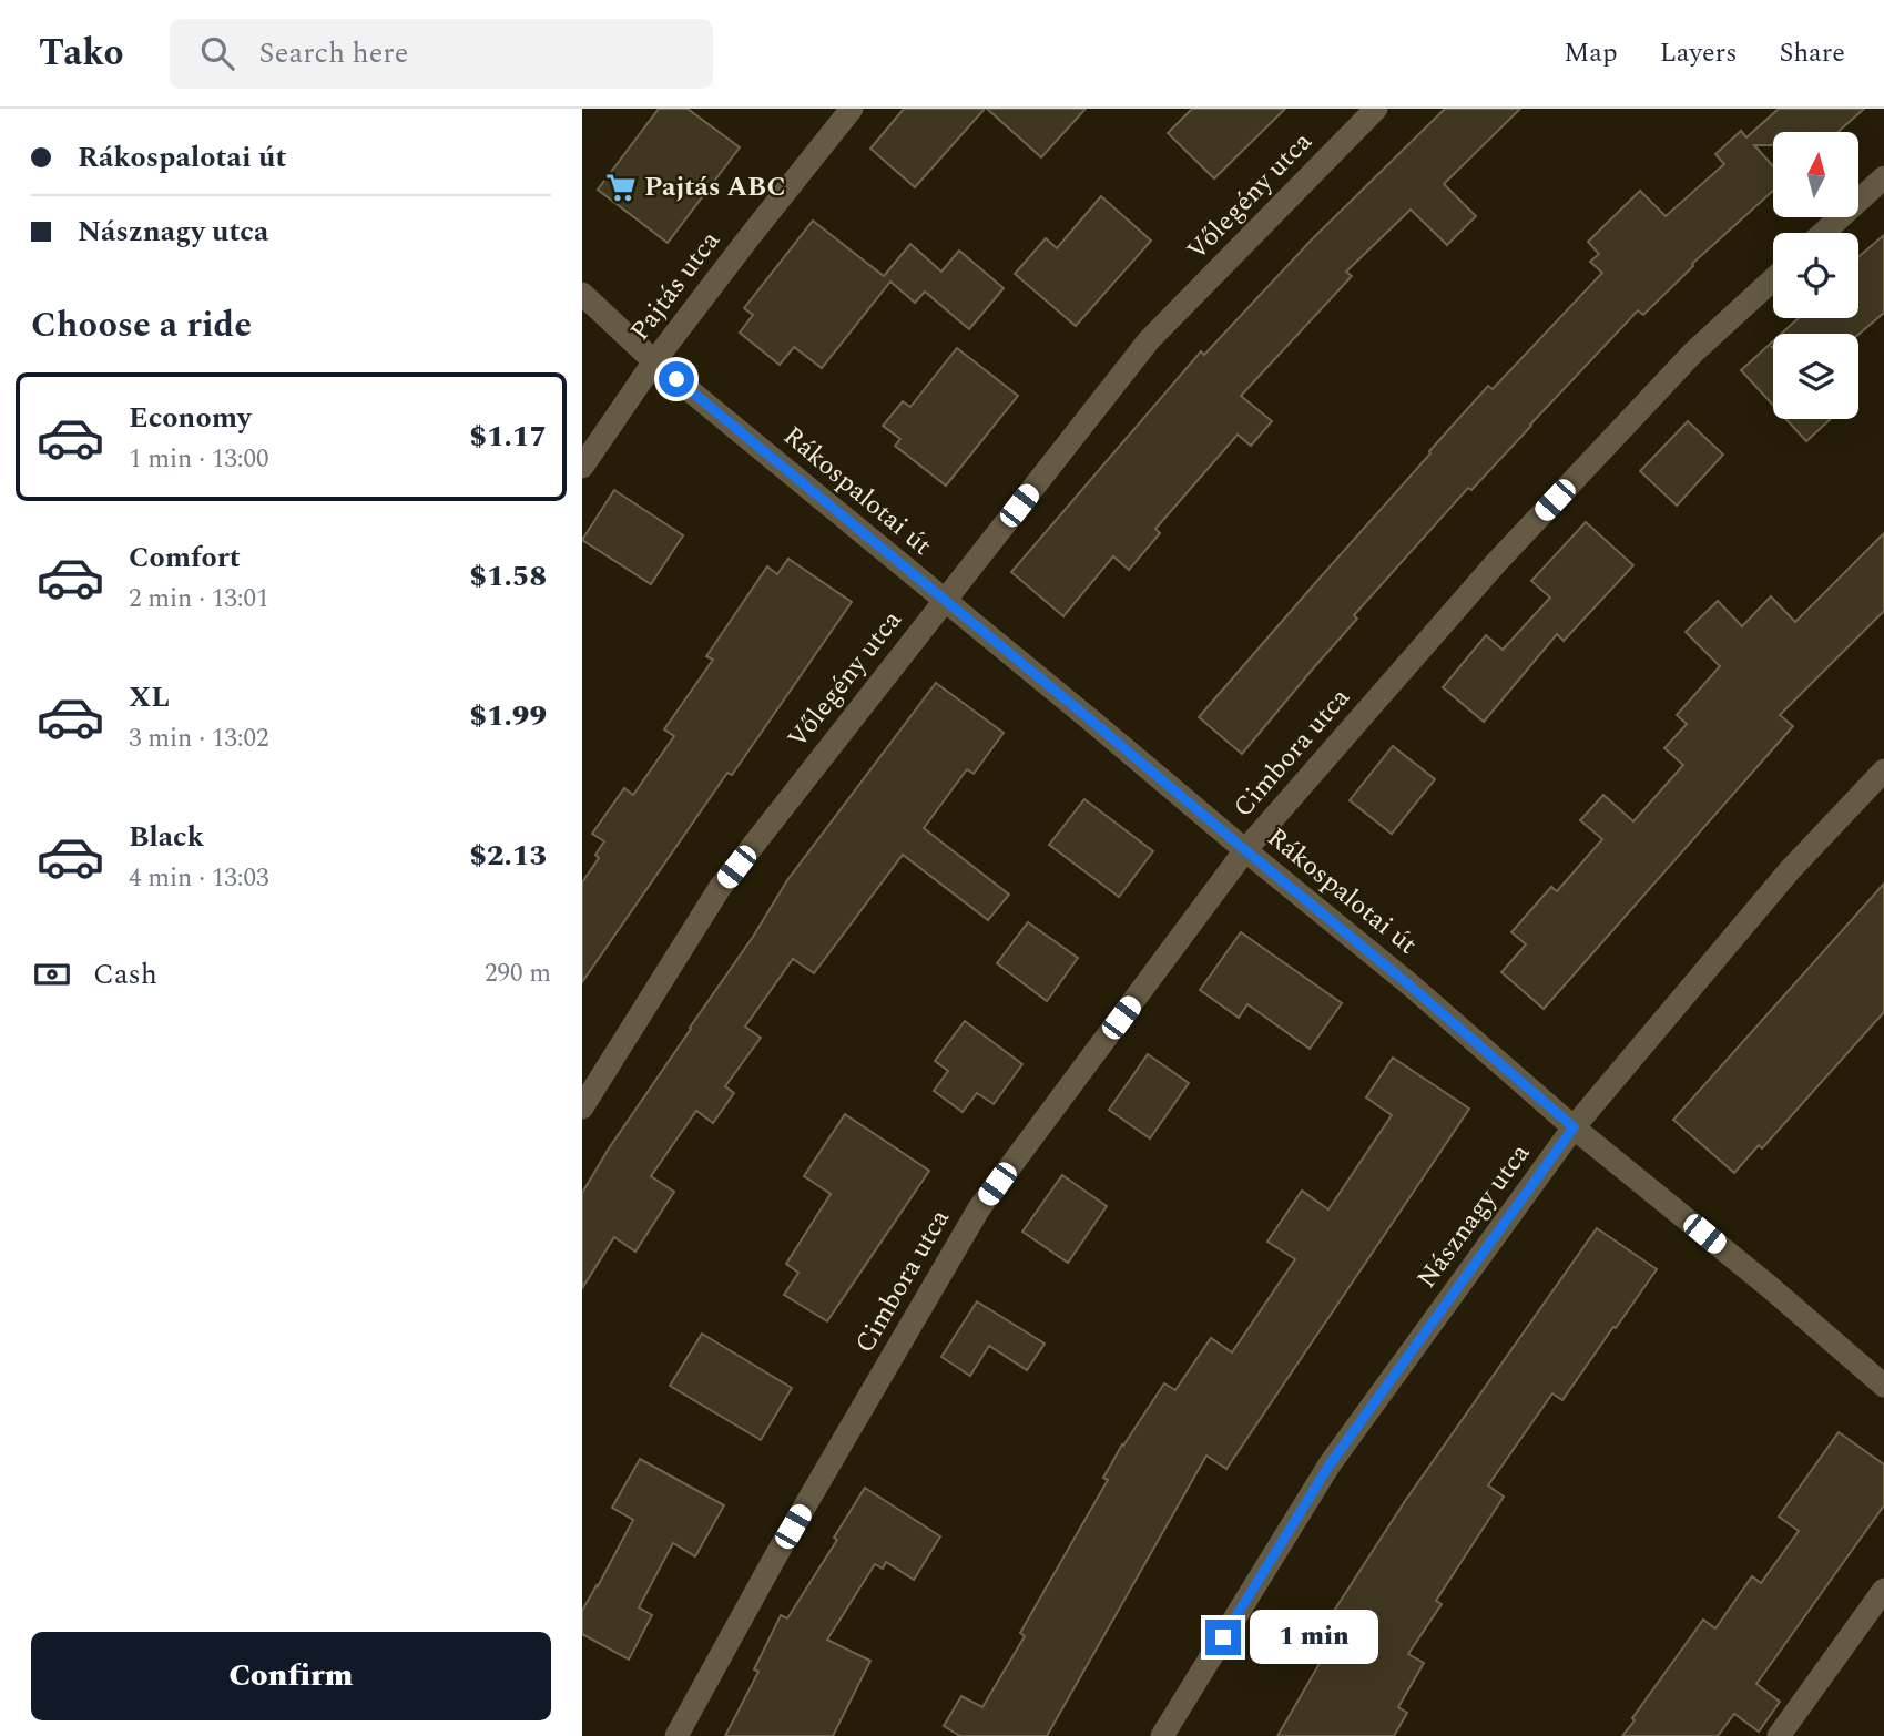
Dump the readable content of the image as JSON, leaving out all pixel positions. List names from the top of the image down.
{
  "streets": {
    "street": [
      "Vőlegény utca",
      "Pajtás utca",
      "Rákospalotai út",
      "Cimbora utca",
      "Násznagy utca"
    ]
  },
  "crossings": [
    ["Vőlegény utca", "Rákospalotai út"],
    ["Pajtás utca", "Rákospalotai út"],
    ["Rákospalotai út", "Cimbora utca"],
    ["Rákospalotai út", "Násznagy utca"]
  ],
  "places": {
    "supermarket": ["Pajtás ABC"]
  },
  "north": "top",
  "page": {
    "header": "Tako",
    "search": "Search here",
    "nav": ["Map", "Layers", "Share"],
    "banner": ["Rákospalotai út", "Násznagy utca"],
    "heading": "Choose a ride",
    "list": [
      {
        "name": "Economy",
        "note": "1 min · 13:00",
        "value": "$1.17"
      },
      {
        "name": "Comfort",
        "note": "2 min · 13:01",
        "value": "$1.58"
      },
      {
        "name": "XL",
        "note": "3 min · 13:02",
        "value": "$1.99"
      },
      {
        "name": "Black",
        "note": "4 min · 13:03",
        "value": "$2.13"
      }
    ],
    "pay": ["Cash", "290 m"],
    "bubble": "1 min",
    "buttons": "Confirm"
  }
}
